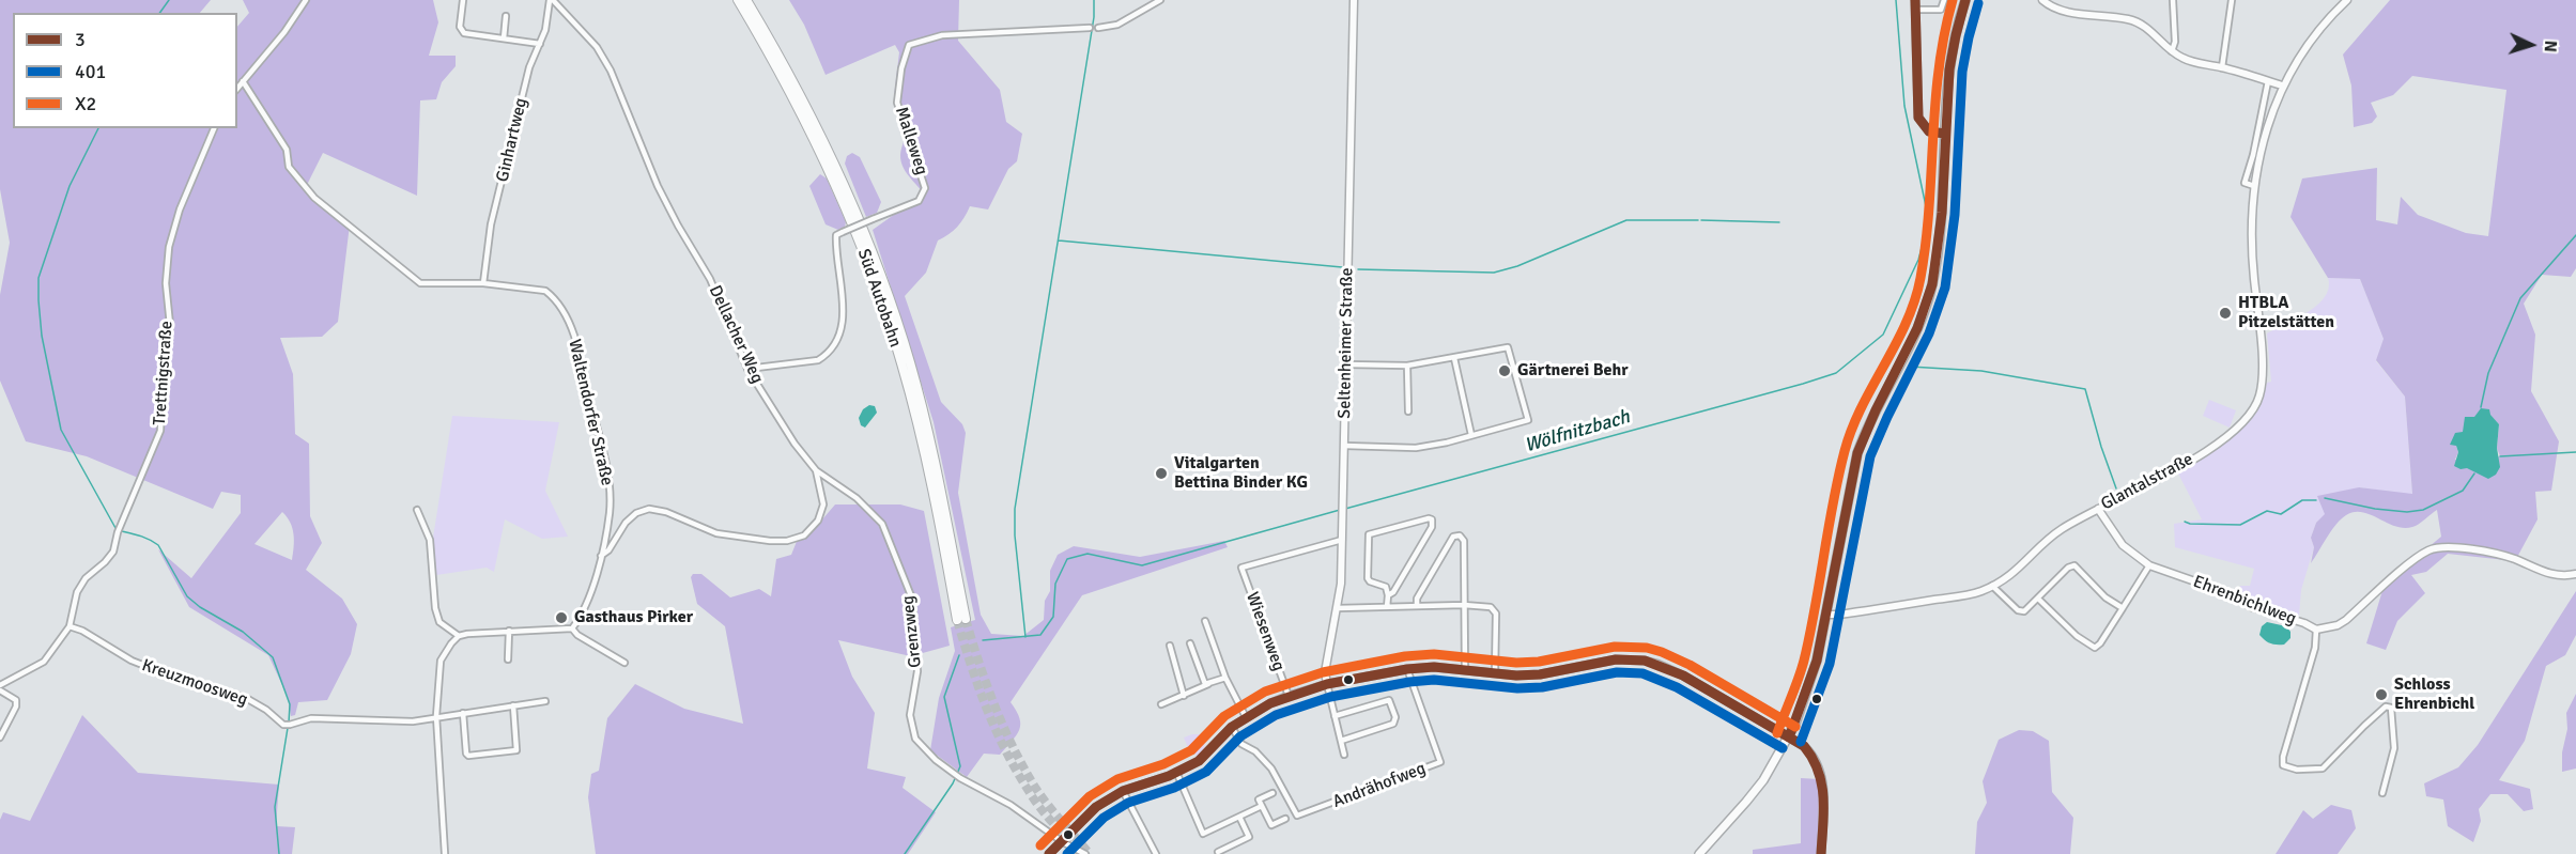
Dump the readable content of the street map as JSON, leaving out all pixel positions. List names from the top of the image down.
{
  "streets": {
    "highway": ["Süd Autobahn"],
    "main road": ["Seltenheimer Straße", "Glantalstraße", "Ehrenbichlweg"],
    "street": [
      "Ginhartweg",
      "Malleweg",
      "Dellacher Weg",
      "Trettnigstraße",
      "Waltendorfer Straße",
      "Grenzweg",
      "Wiesenweg",
      "Kreuzmoosweg",
      "Andrähofweg"
    ]
  },
  "crossings": [
    ["Ginhartweg", "Dellacher Weg"],
    ["Ginhartweg", "Waltendorfer Straße"],
    ["Malleweg", "Dellacher Weg"],
    ["Dellacher Weg", "Waltendorfer Straße"],
    ["Dellacher Weg", "Grenzweg"],
    ["Seltenheimer Straße", "Wiesenweg"],
    ["Trettnigstraße", "Kreuzmoosweg"],
    ["Glantalstraße", "Ehrenbichlweg"]
  ],
  "water": ["Wölfnitzbach"],
  "places": [
    "HTBLA Pitzelstätten",
    "Gärtnerei Behr",
    "Vitalgarten Bettina Binder KG",
    "Gasthaus Pirker",
    "Schloss Ehrenbichl"
  ],
  "lines": ["transit line 3", "transit line X2", "transit line 401"],
  "legend": ["3", "401", "X2"],
  "north": "right"
}
